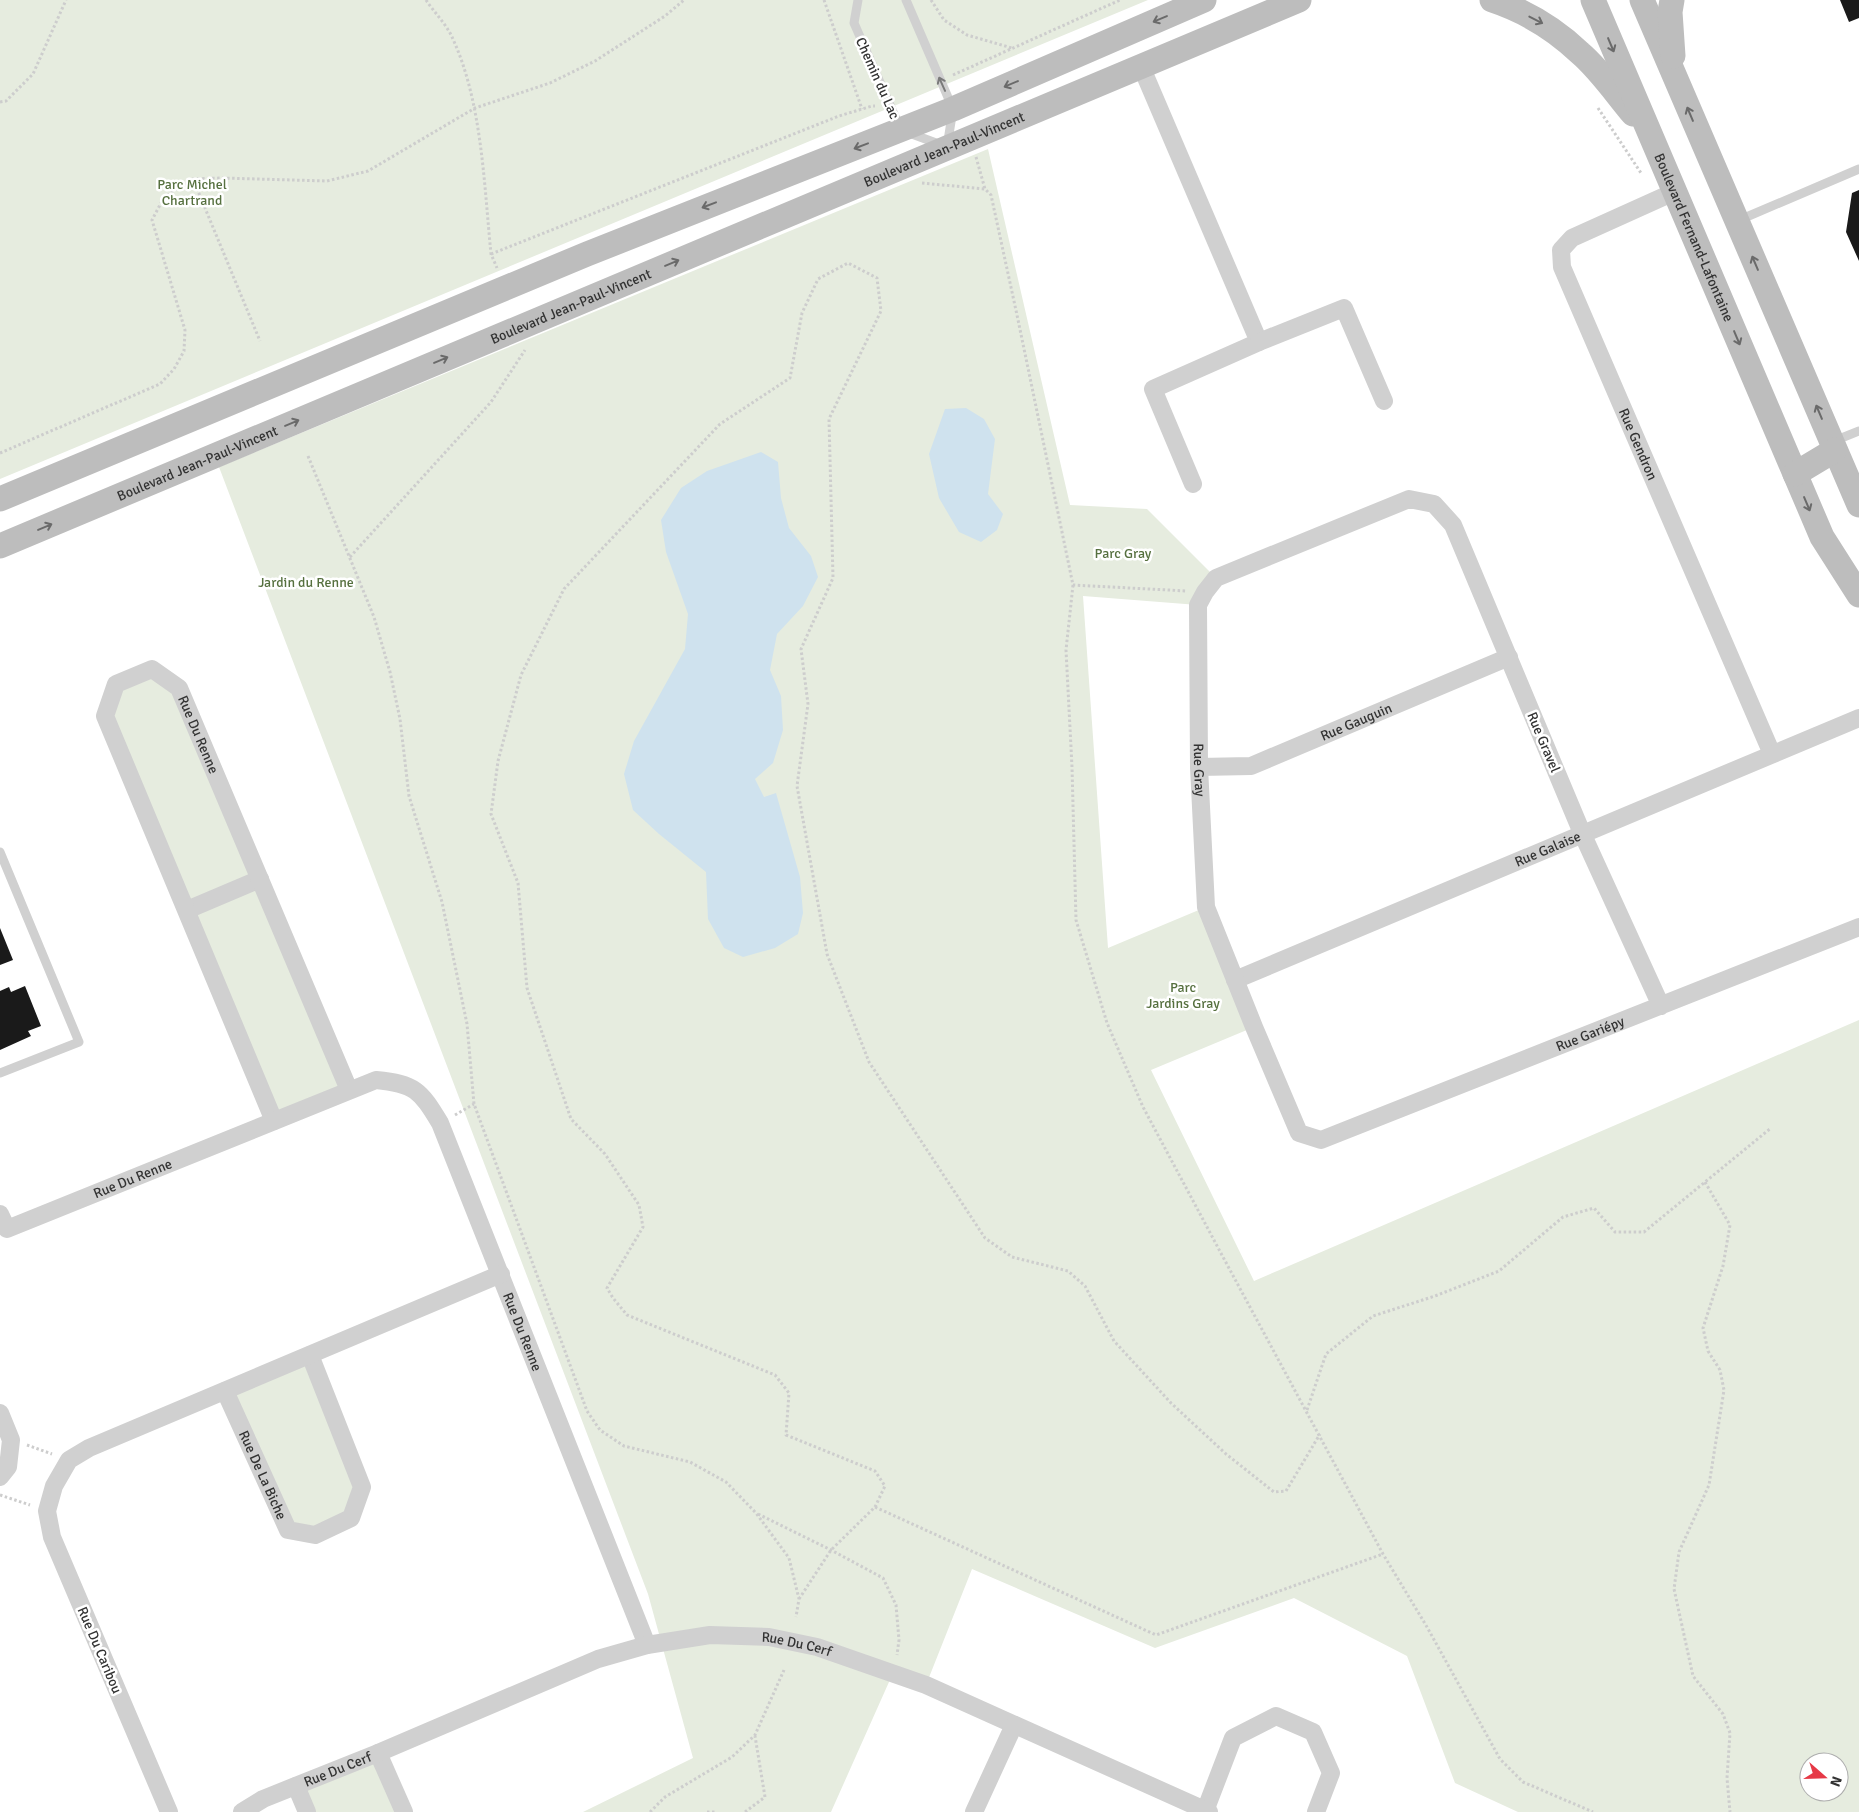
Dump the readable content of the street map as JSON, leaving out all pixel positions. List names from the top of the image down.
{
  "streets": {
    "street": [
      "Boulevard Jean-Paul-Vincent",
      "Boulevard Fernand-Lafontaine",
      "Rue Gendron",
      "Rue Gauguin",
      "Rue Du Renne",
      "Rue Gravel",
      "Rue Gray",
      "Rue Galaise",
      "Rue Gariépy",
      "Rue De La Biche",
      "Rue Du Cerf",
      "Rue Du Caribou"
    ],
    "lane": ["Chemin du Lac"]
  },
  "crossings": [
    ["Chemin du Lac", "Boulevard Jean-Paul-Vincent"],
    ["Boulevard Fernand-Lafontaine", "Rue Gendron"],
    ["Rue Gendron", "Rue Galaise"],
    ["Rue Gauguin", "Rue Gravel"],
    ["Rue Gauguin", "Rue Gray"],
    ["Rue Du Renne", "Rue Du Cerf"],
    ["Rue Gravel", "Rue Gray"],
    ["Rue Gravel", "Rue Galaise"],
    ["Rue Gravel", "Rue Gariépy"],
    ["Rue Gray", "Rue Galaise"],
    ["Rue Gray", "Rue Gariépy"]
  ],
  "parks": [
    "Parc Michel Chartrand",
    "Parc Gray",
    "Jardin du Renne",
    "Parc Jardins Gray"
  ],
  "north": "right"
}
